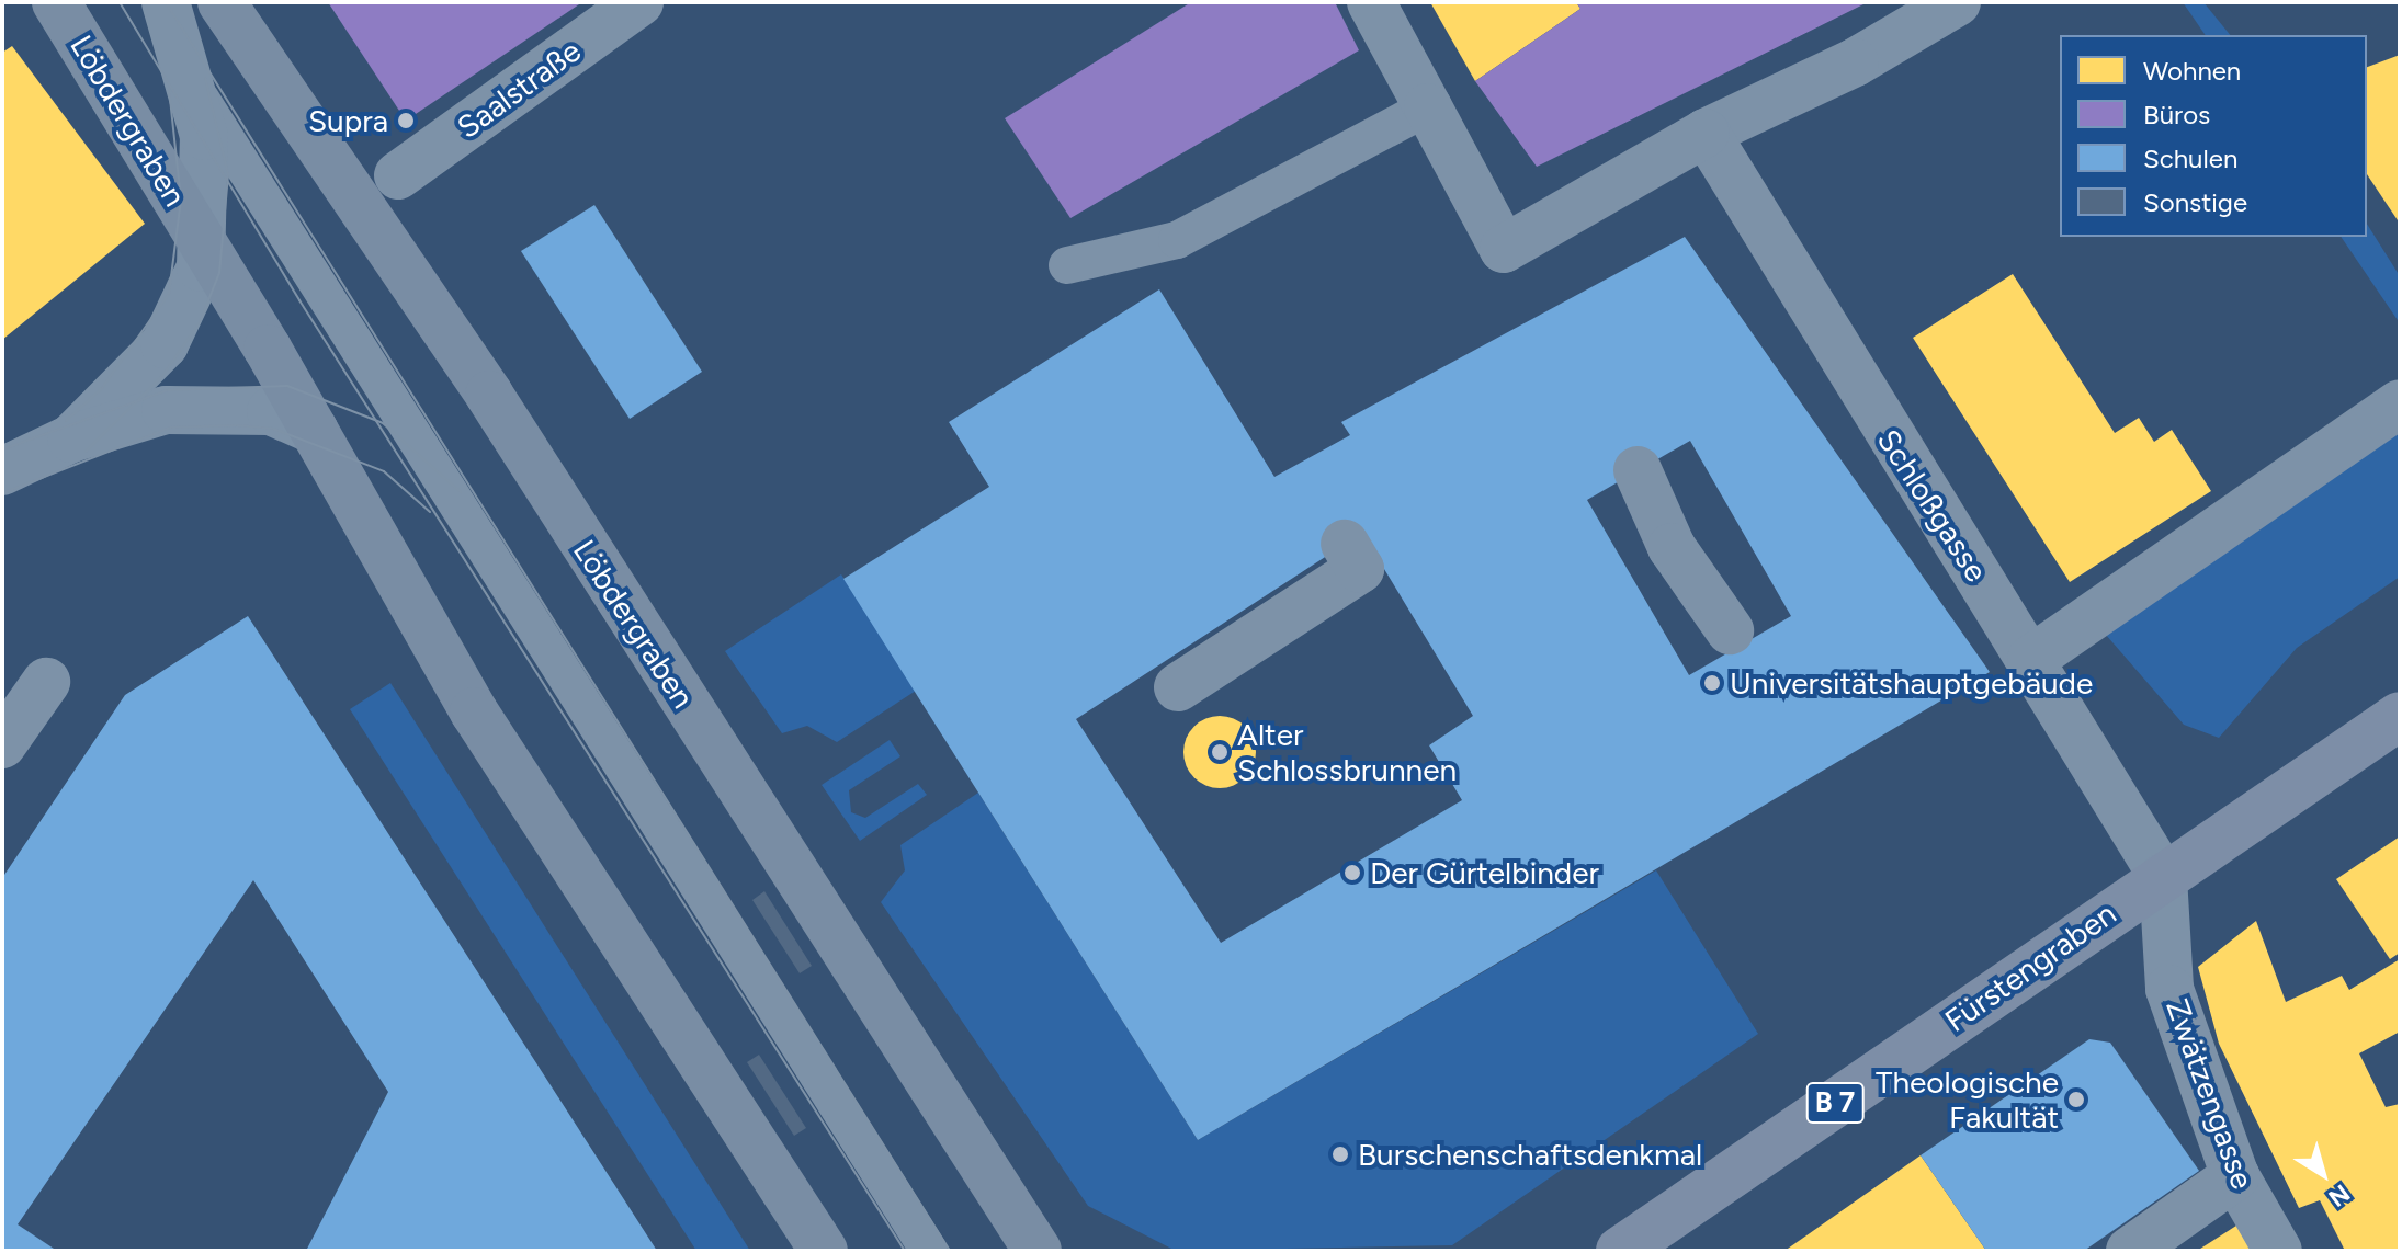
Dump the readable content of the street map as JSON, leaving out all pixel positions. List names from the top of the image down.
{
  "streets": {
    "main road": ["Löbdergraben", "Fürstengraben", "B 7"],
    "street": ["Saalstraße", "Schloßgasse", "Zwätzengasse"]
  },
  "crossings": [
    ["Schloßgasse", "Fürstengraben"],
    ["Schloßgasse", "Zwätzengasse"],
    ["Fürstengraben", "Zwätzengasse"]
  ],
  "places": [
    "Supra",
    "Universitätshauptgebäude",
    "Alter Schlossbrunnen",
    "Der Gürtelbinder",
    "Theologische Fakultät",
    "Burschenschaftsdenkmal"
  ],
  "legend": [
    "Wohnen",
    "Büros",
    "Schulen",
    "Sonstige"
  ],
  "north": "bottom right"
}
